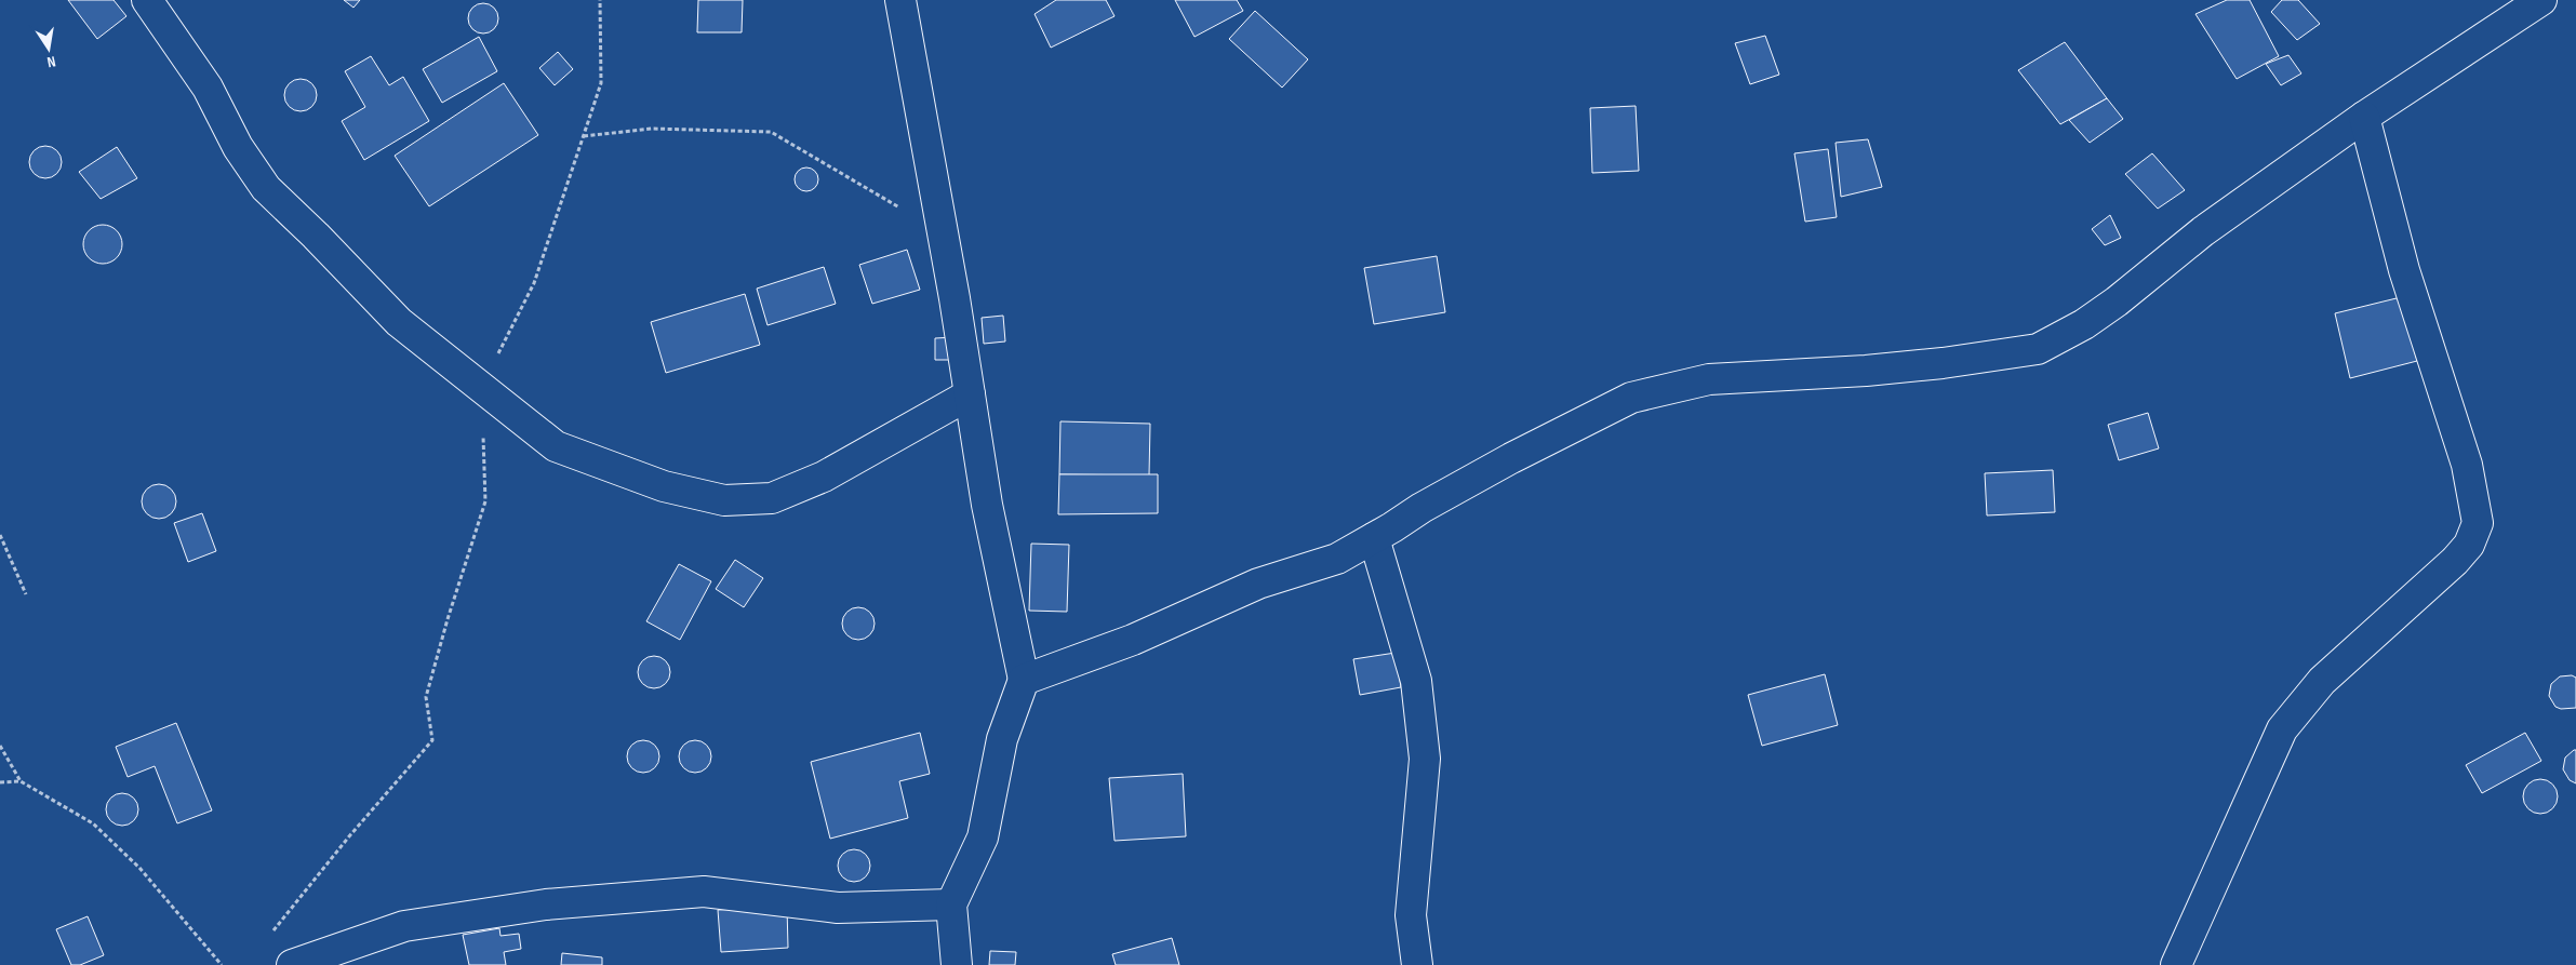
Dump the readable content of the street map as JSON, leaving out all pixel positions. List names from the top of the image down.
{
  "north": "bottom"
}
